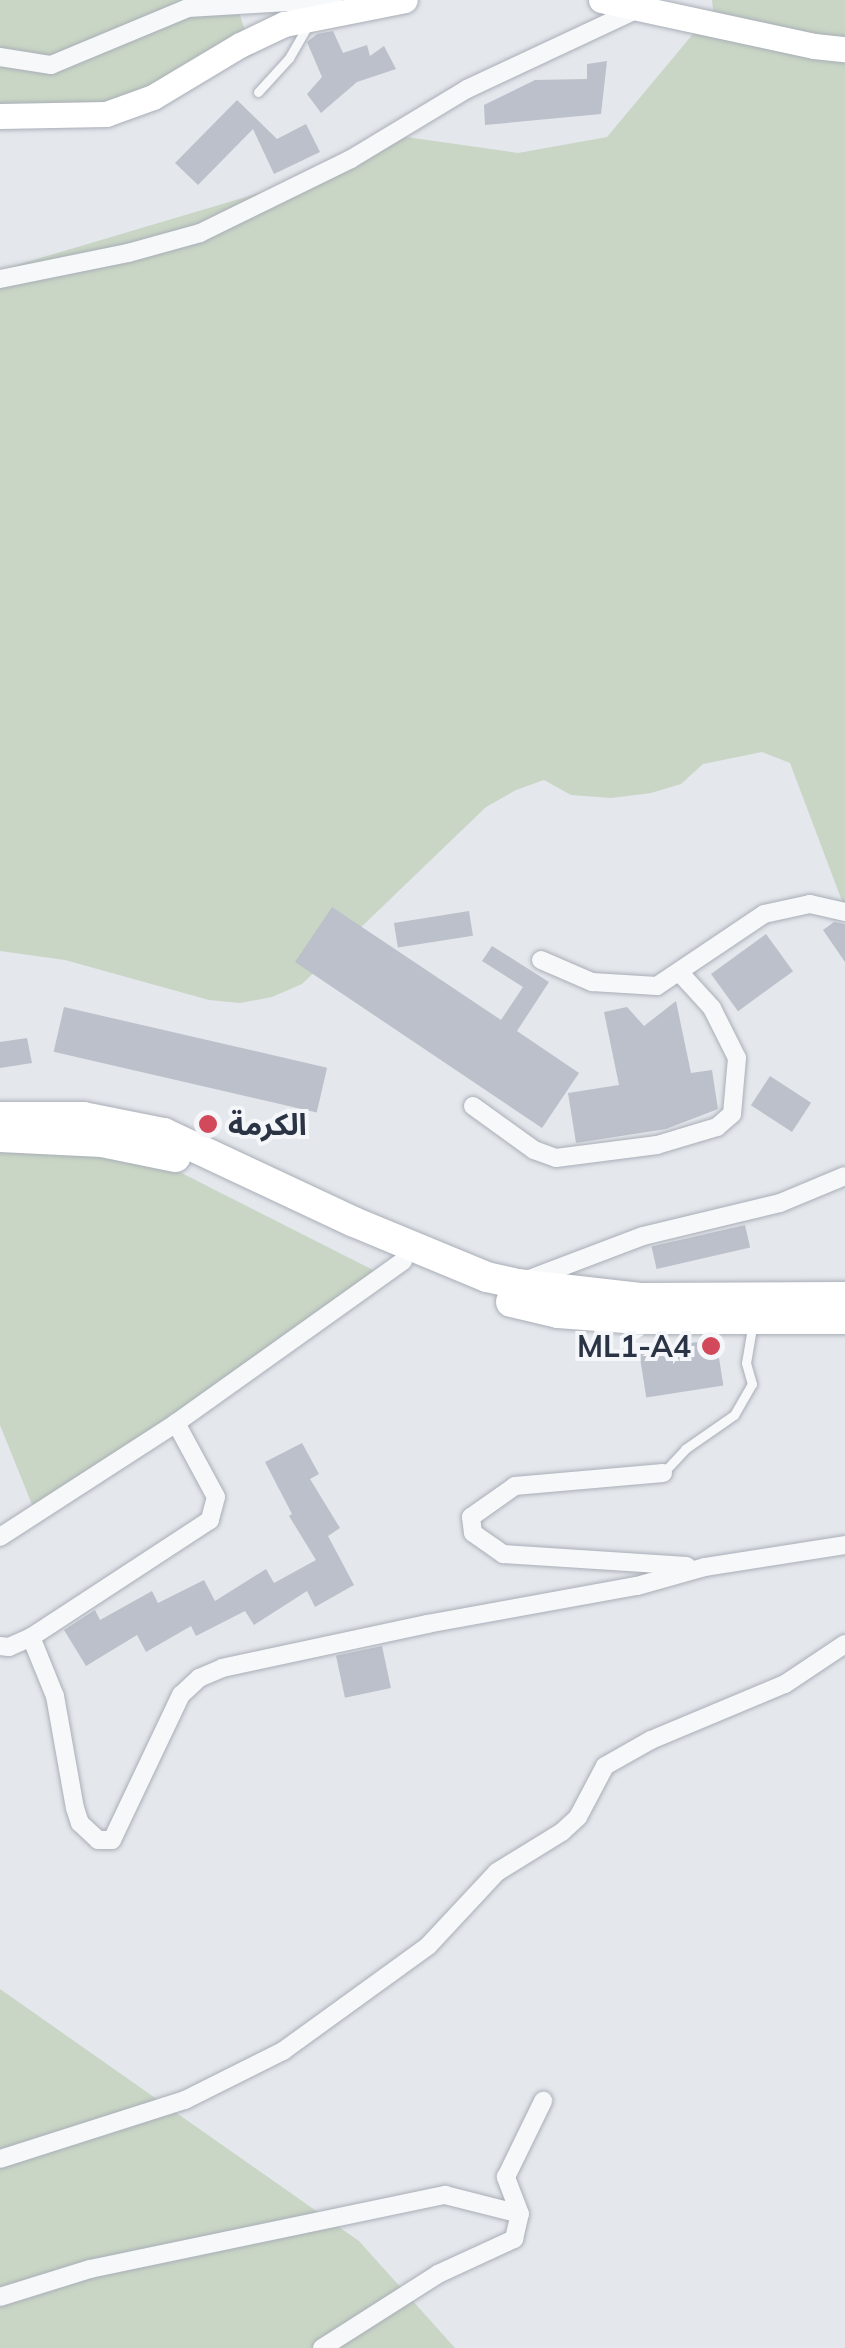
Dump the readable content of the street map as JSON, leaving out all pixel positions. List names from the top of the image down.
{
  "places": ["الكرمة", "ML1-A4"]
}
